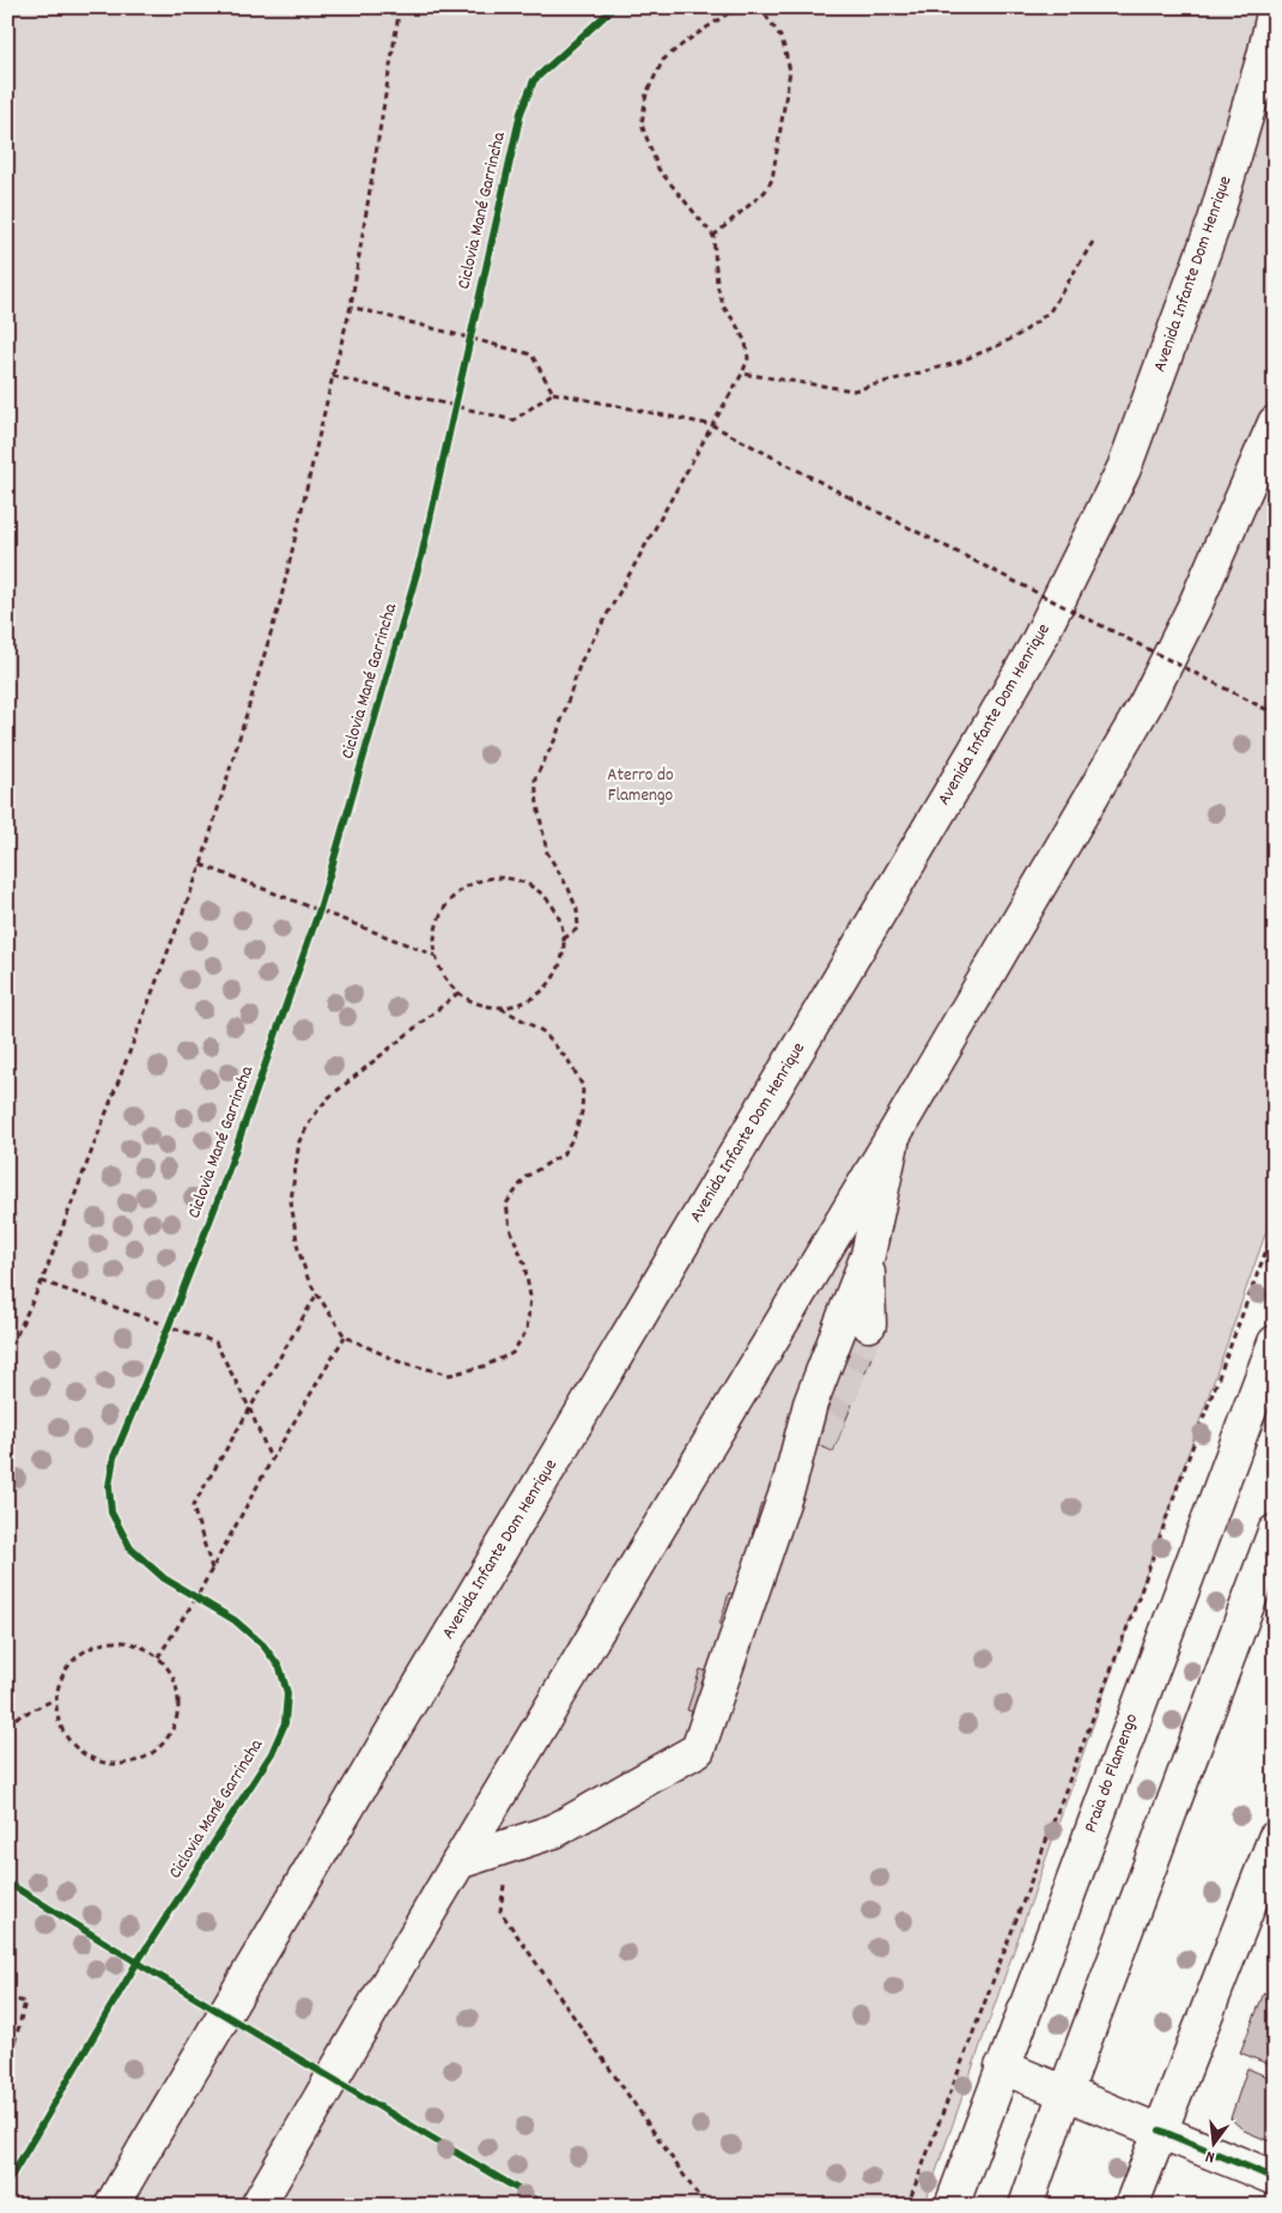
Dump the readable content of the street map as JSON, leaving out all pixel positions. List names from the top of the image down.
{
  "streets": {
    "main road": ["Avenida Infante Dom Henrique", "Praia do Flamengo"],
    "cycle path": ["Ciclovia Mané Garrincha"]
  },
  "parks": ["Aterro do Flamengo"],
  "north": "bottom"
}
